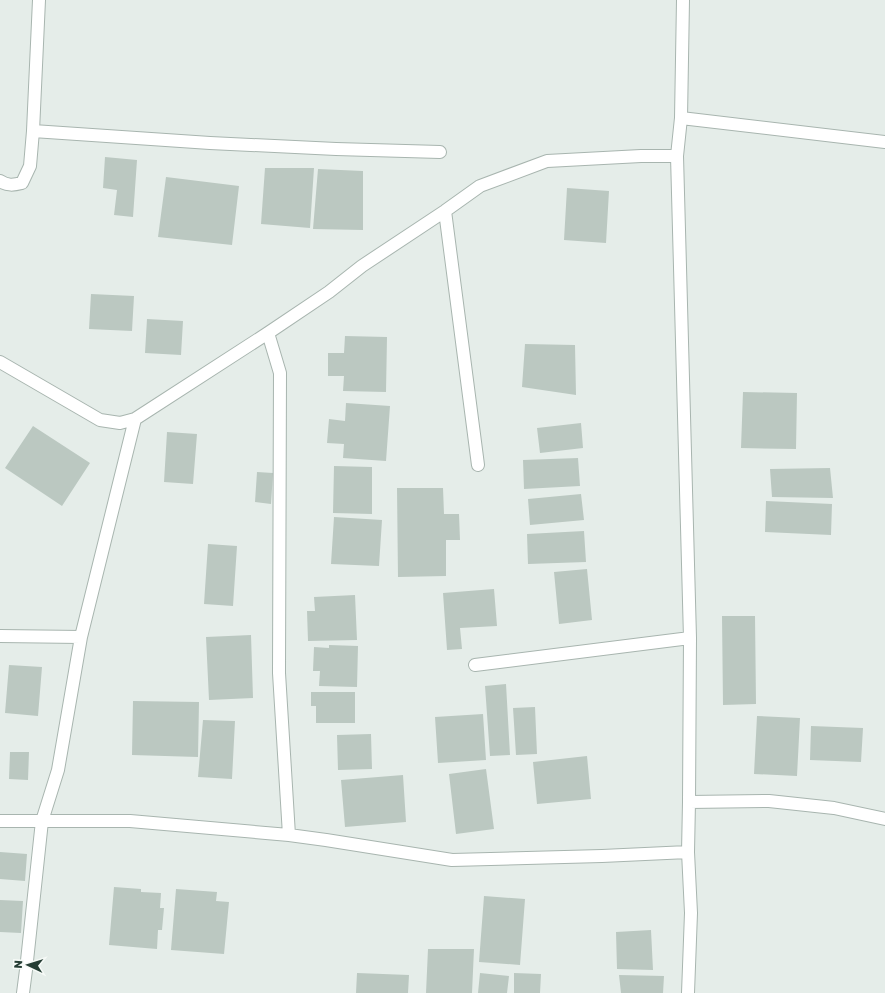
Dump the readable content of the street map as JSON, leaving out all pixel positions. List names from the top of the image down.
{
  "north": "left"
}
